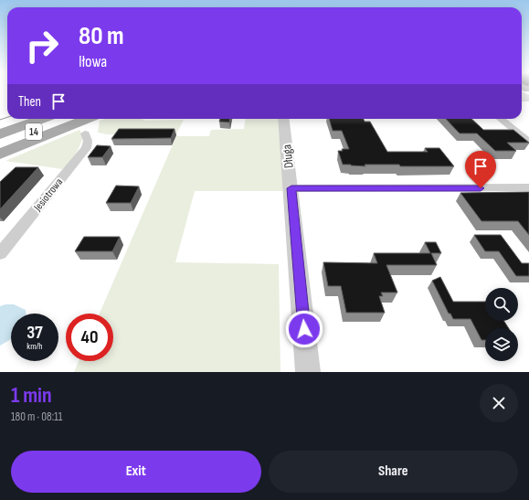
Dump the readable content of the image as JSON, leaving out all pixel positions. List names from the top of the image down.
{
  "streets": {
    "main road": ["14"],
    "street": ["Długa", "Jesiotrowa"]
  },
  "page": {
    "turn": ["80 m", "Iłowa"],
    "then": "Then",
    "speed": "37 km/h",
    "limit": "40",
    "heading": ["1 min", "180 m · 08:11"],
    "buttons": ["Exit", "Share"]
  }
}
